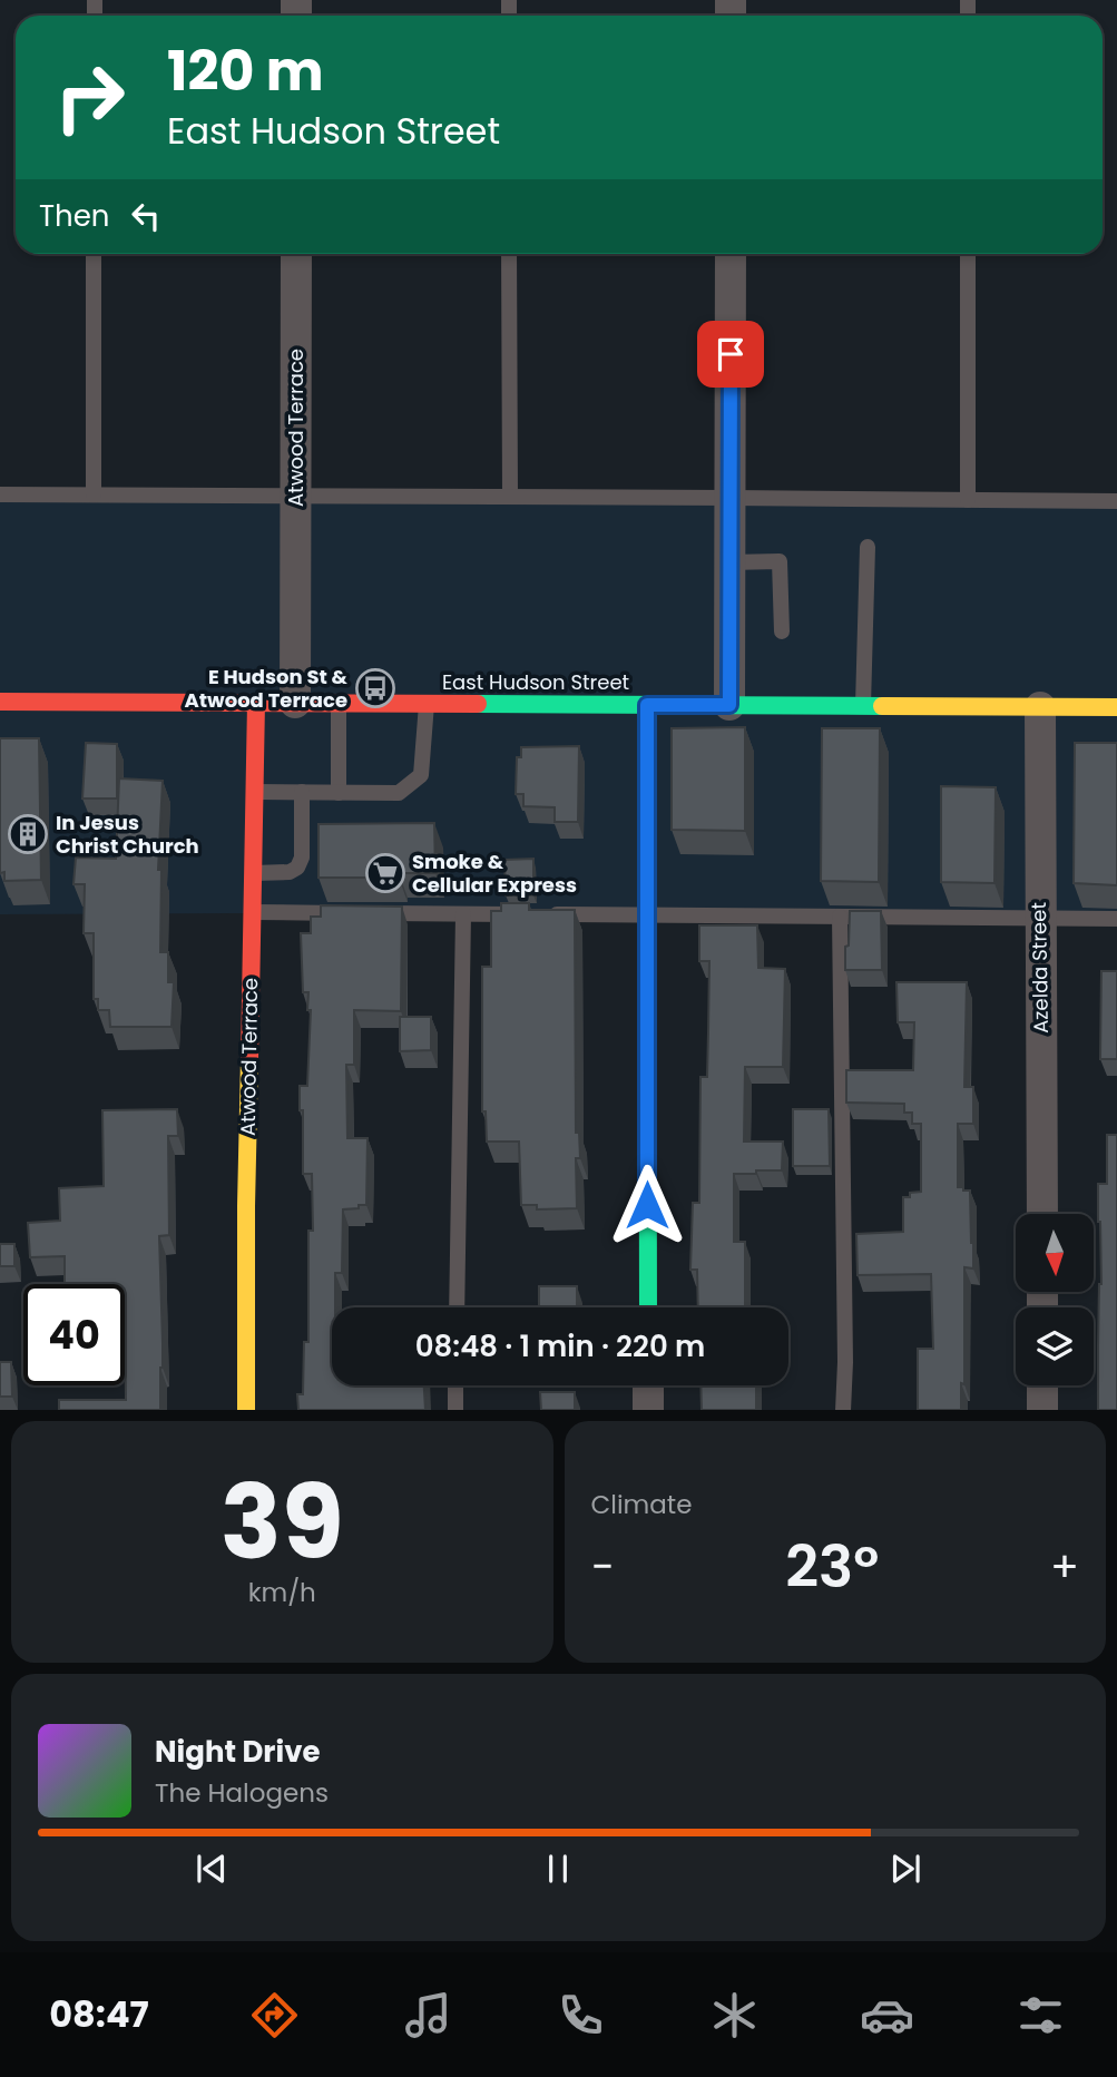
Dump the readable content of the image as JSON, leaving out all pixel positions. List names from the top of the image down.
{
  "streets": {
    "street": ["Atwood Terrace", "East Hudson Street", "Azelda Street"]
  },
  "crossings": [
    ["Atwood Terrace", "East Hudson Street"],
    ["East Hudson Street", "Azelda Street"]
  ],
  "places": {
    "bus stop": ["E Hudson St & Atwood Terrace"],
    "building": ["In Jesus Christ Church"],
    "supermarket": ["Smoke & Cellular Express"]
  },
  "north": "bottom",
  "page": {
    "turn": ["120 m", "East Hudson Street"],
    "then": "Then",
    "limit": "40",
    "trip": "08:48 · 1 min · 220 m",
    "tile": [
      ["39", "km/h"],
      "Climate"
    ],
    "heat": ["−", "23°", "+"],
    "song": ["Night Drive", "The Halogens"],
    "tabs": "08:47"
  }
}
